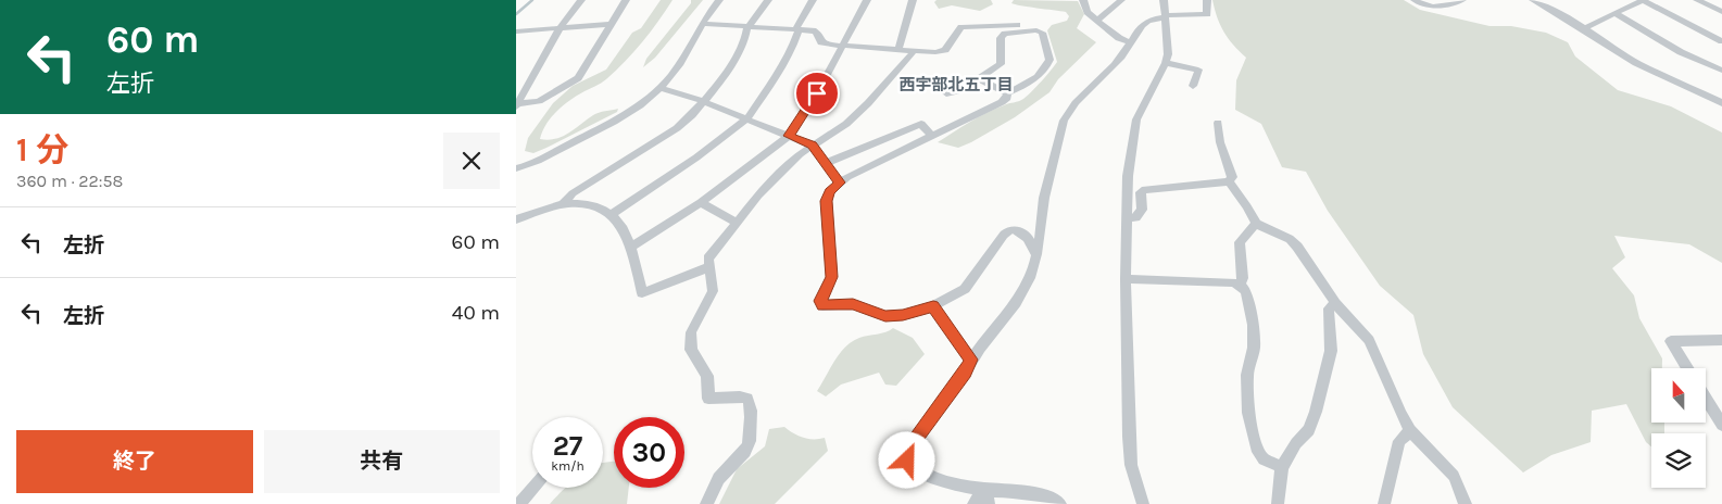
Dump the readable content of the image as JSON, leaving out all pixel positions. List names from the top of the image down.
{
  "districts": ["西宇部北五丁目"],
  "north": "top",
  "page": {
    "turn": ["60 m", "左折"],
    "heading": ["1 分", "360 m · 22:58"],
    "list": [
      {
        "name": "左折",
        "value": "60 m"
      },
      {
        "name": "左折",
        "value": "40 m"
      }
    ],
    "speed": "27 km/h",
    "limit": "30",
    "buttons": ["終了", "共有"]
  }
}
